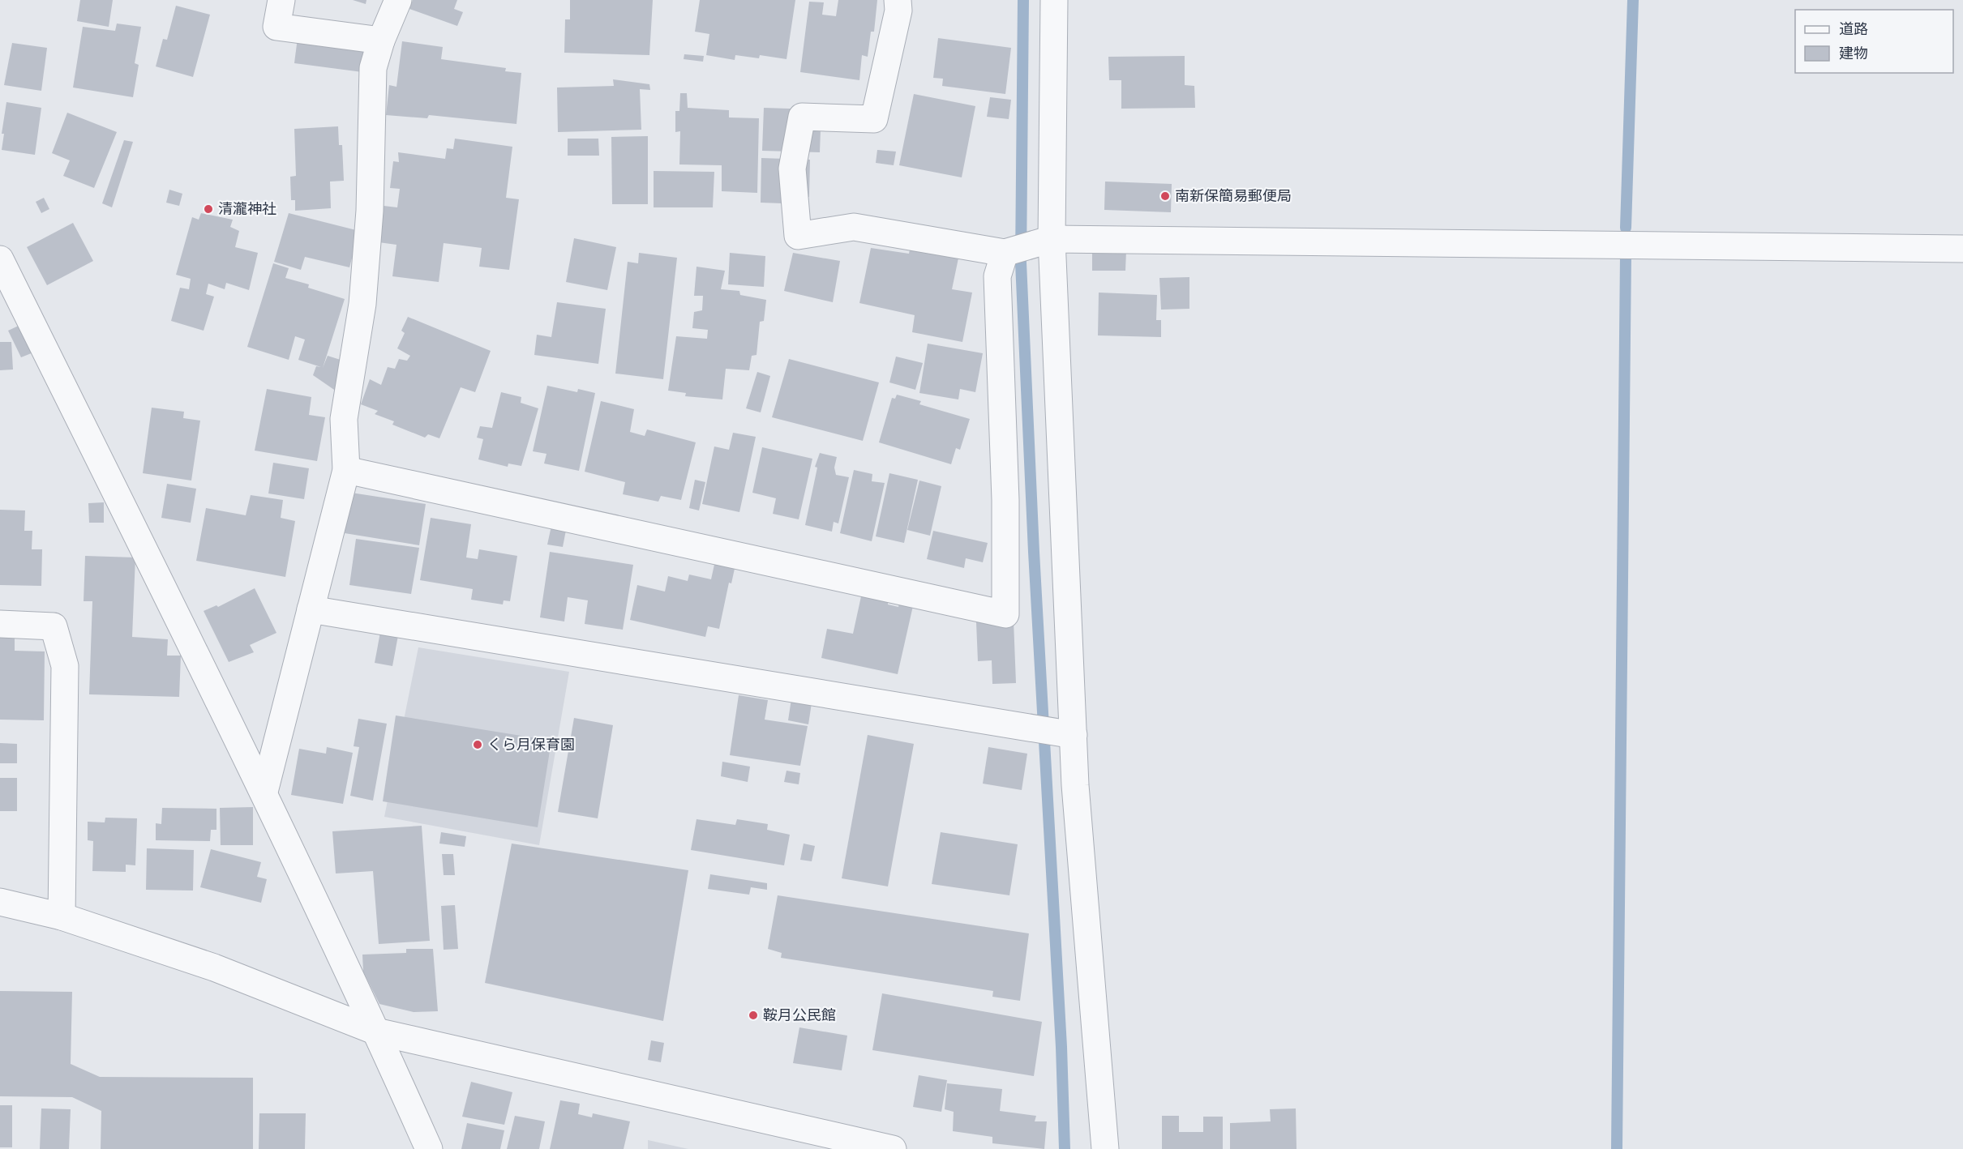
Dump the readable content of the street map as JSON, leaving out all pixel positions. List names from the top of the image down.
{
  "places": [
    "南新保簡易郵便局",
    "清瀧神社",
    "くら月保育園",
    "鞍月公民館"
  ],
  "legend": ["道路", "建物"]
}
